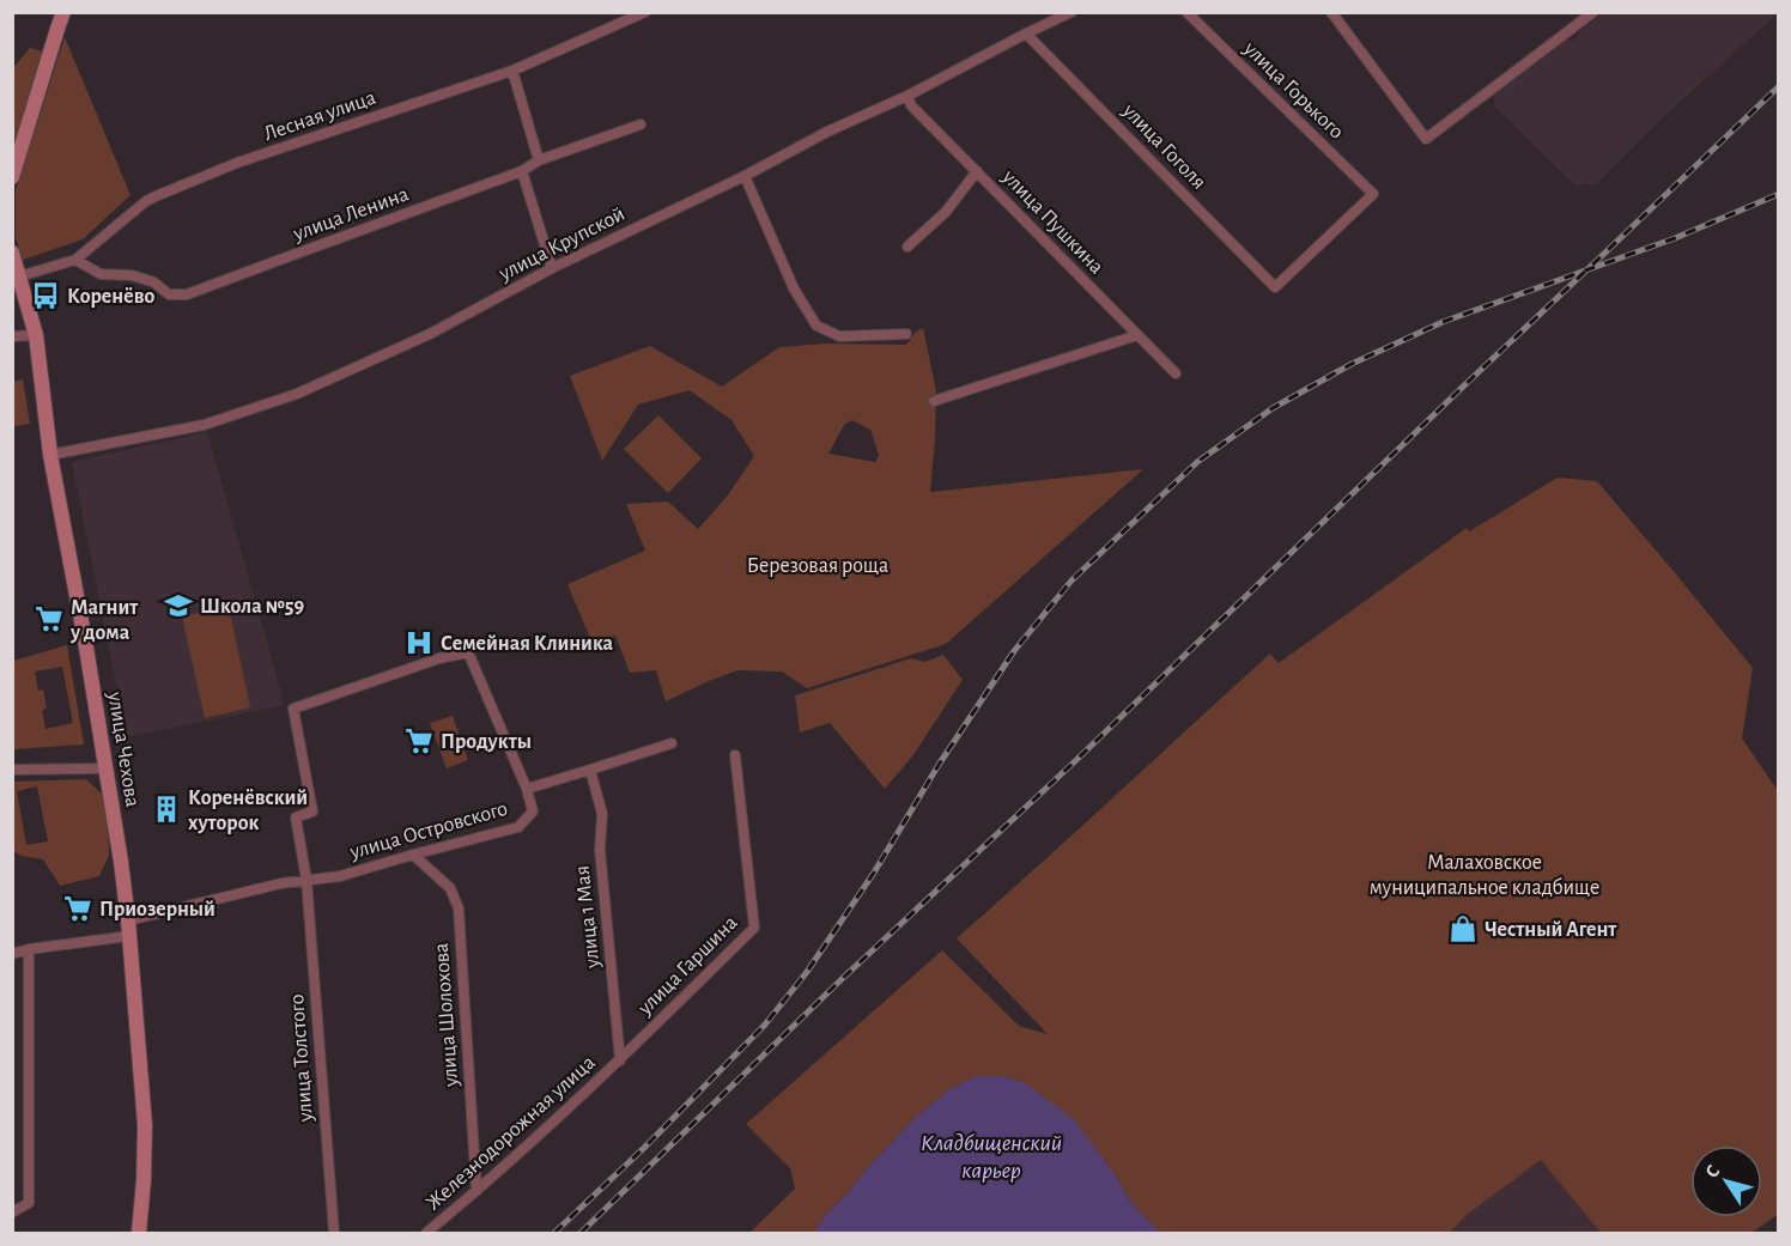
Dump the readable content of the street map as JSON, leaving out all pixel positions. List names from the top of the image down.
{
  "streets": {
    "main road": ["улица Чехова"],
    "street": [
      "улица Горького",
      "Лесная улица",
      "улица Гоголя",
      "улица Ленина",
      "улица Пушкина",
      "улица Крупской",
      "улица Островского",
      "улица 1 Мая",
      "улица Гаршина",
      "улица Шолохова",
      "улица Толстого",
      "Железнодорожная улица"
    ]
  },
  "crossings": [
    ["улица Горького", "улица Гоголя"],
    ["Лесная улица", "улица Ленина"],
    ["Лесная улица", "улица Чехова"],
    ["улица Гоголя", "улица Крупской"],
    ["улица Пушкина", "улица Крупской"],
    ["улица Крупской", "улица Чехова"],
    ["улица Чехова", "улица Островского"],
    ["улица Островского", "улица Шолохова"],
    ["улица Островского", "улица Толстого"],
    ["улица 1 Мая", "улица Гаршина"],
    ["улица 1 Мая", "Железнодорожная улица"],
    ["улица Гаршина", "Железнодорожная улица"],
    ["улица Шолохова", "Железнодорожная улица"]
  ],
  "water": ["Кладбищенский карьер"],
  "parks": ["Березовая роща", "Малаховское муниципальное кладбище"],
  "places": {
    "bus stop": ["Коренёво"],
    "school or university": ["Школа №59"],
    "supermarket": ["Магнит у дома", "Продукты", "Приозерный"],
    "hospital": ["Семейная Клиника"],
    "building": ["Коренёвский хуторок"],
    "shop": ["Честный Агент"]
  },
  "north": "top left"
}
